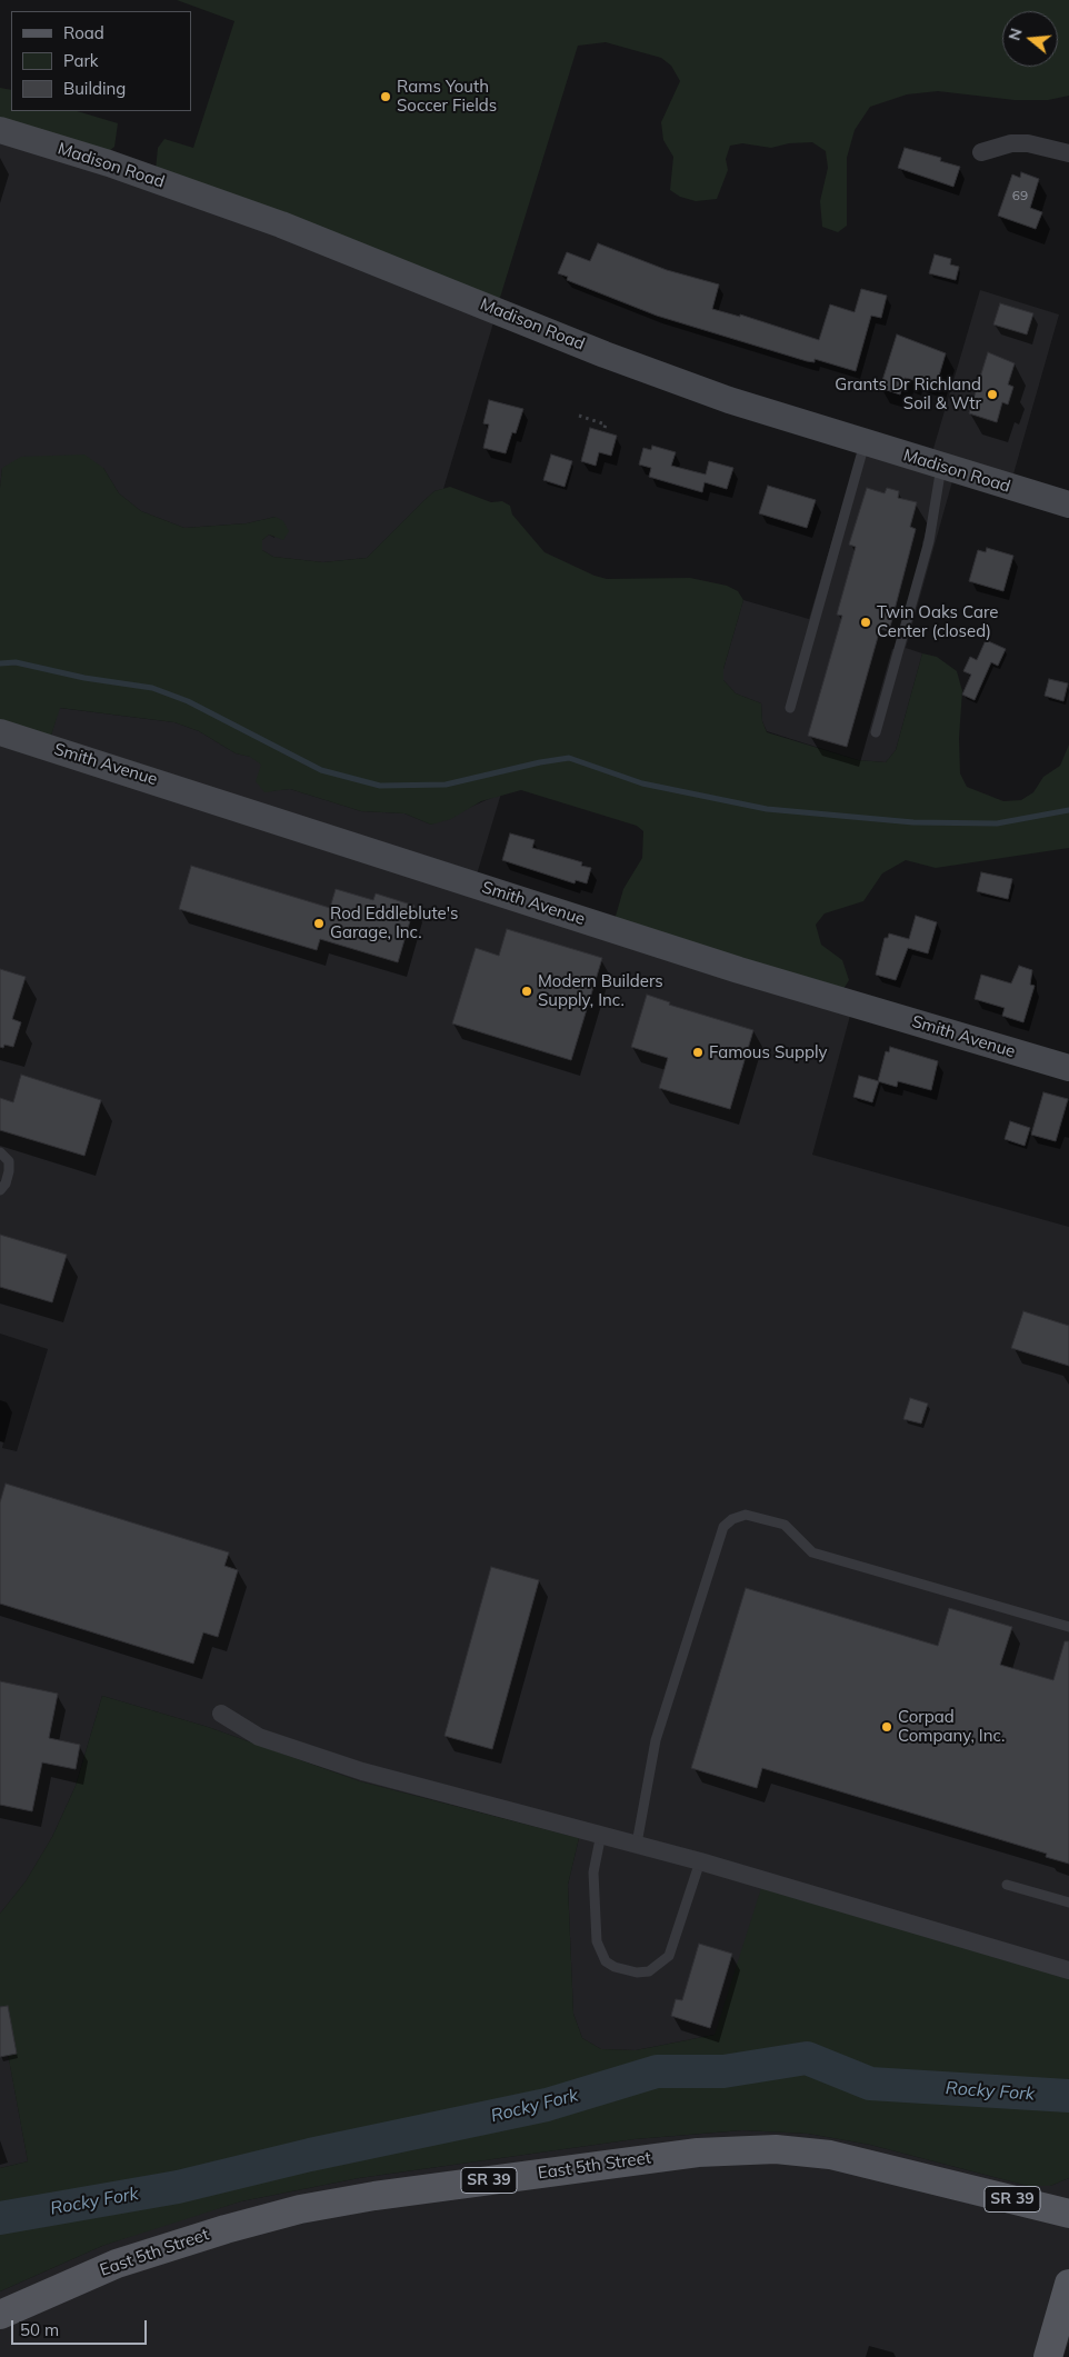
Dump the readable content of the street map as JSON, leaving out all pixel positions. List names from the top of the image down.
{
  "streets": {
    "main road": ["East 5th Street", "SR 39"],
    "street": ["Madison Road", "Smith Avenue"]
  },
  "water": ["Rocky Fork"],
  "places": [
    "Rams Youth Soccer Fields",
    "Grants Dr Richland Soil & Wtr",
    "Twin Oaks Care Center (closed)",
    "Rod Eddleblute's Garage, Inc.",
    "Modern Builders Supply, Inc.",
    "Famous Supply",
    "Corpad Company, Inc."
  ],
  "house_numbers": ["69"],
  "legend": ["Road", "Park", "Building"],
  "scale_bar": "50 m",
  "north": "left"
}
